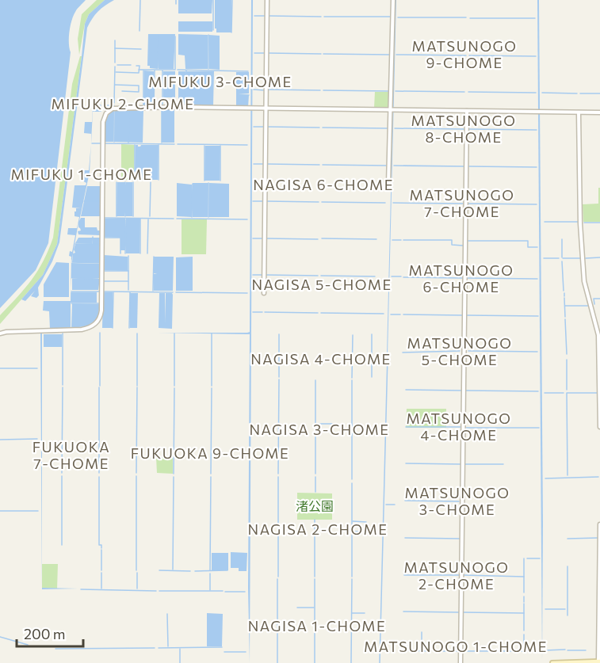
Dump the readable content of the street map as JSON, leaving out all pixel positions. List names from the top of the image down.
{
  "districts": [
    "MATSUNOGO 9-CHOME",
    "MIFUKU 3-CHOME",
    "MIFUKU 2-CHOME",
    "MATSUNOGO 8-CHOME",
    "MIFUKU 1-CHOME",
    "NAGISA 6-CHOME",
    "MATSUNOGO 7-CHOME",
    "MATSUNOGO 6-CHOME",
    "NAGISA 5-CHOME",
    "MATSUNOGO 5-CHOME",
    "NAGISA 4-CHOME",
    "MATSUNOGO 4-CHOME",
    "NAGISA 3-CHOME",
    "FUKUOKA 7-CHOME",
    "FUKUOKA 9-CHOME",
    "MATSUNOGO 3-CHOME",
    "NAGISA 2-CHOME",
    "MATSUNOGO 2-CHOME",
    "NAGISA 1-CHOME",
    "MATSUNOGO 1-CHOME"
  ],
  "parks": ["渚公園"],
  "scale_bar": "200 m"
}
